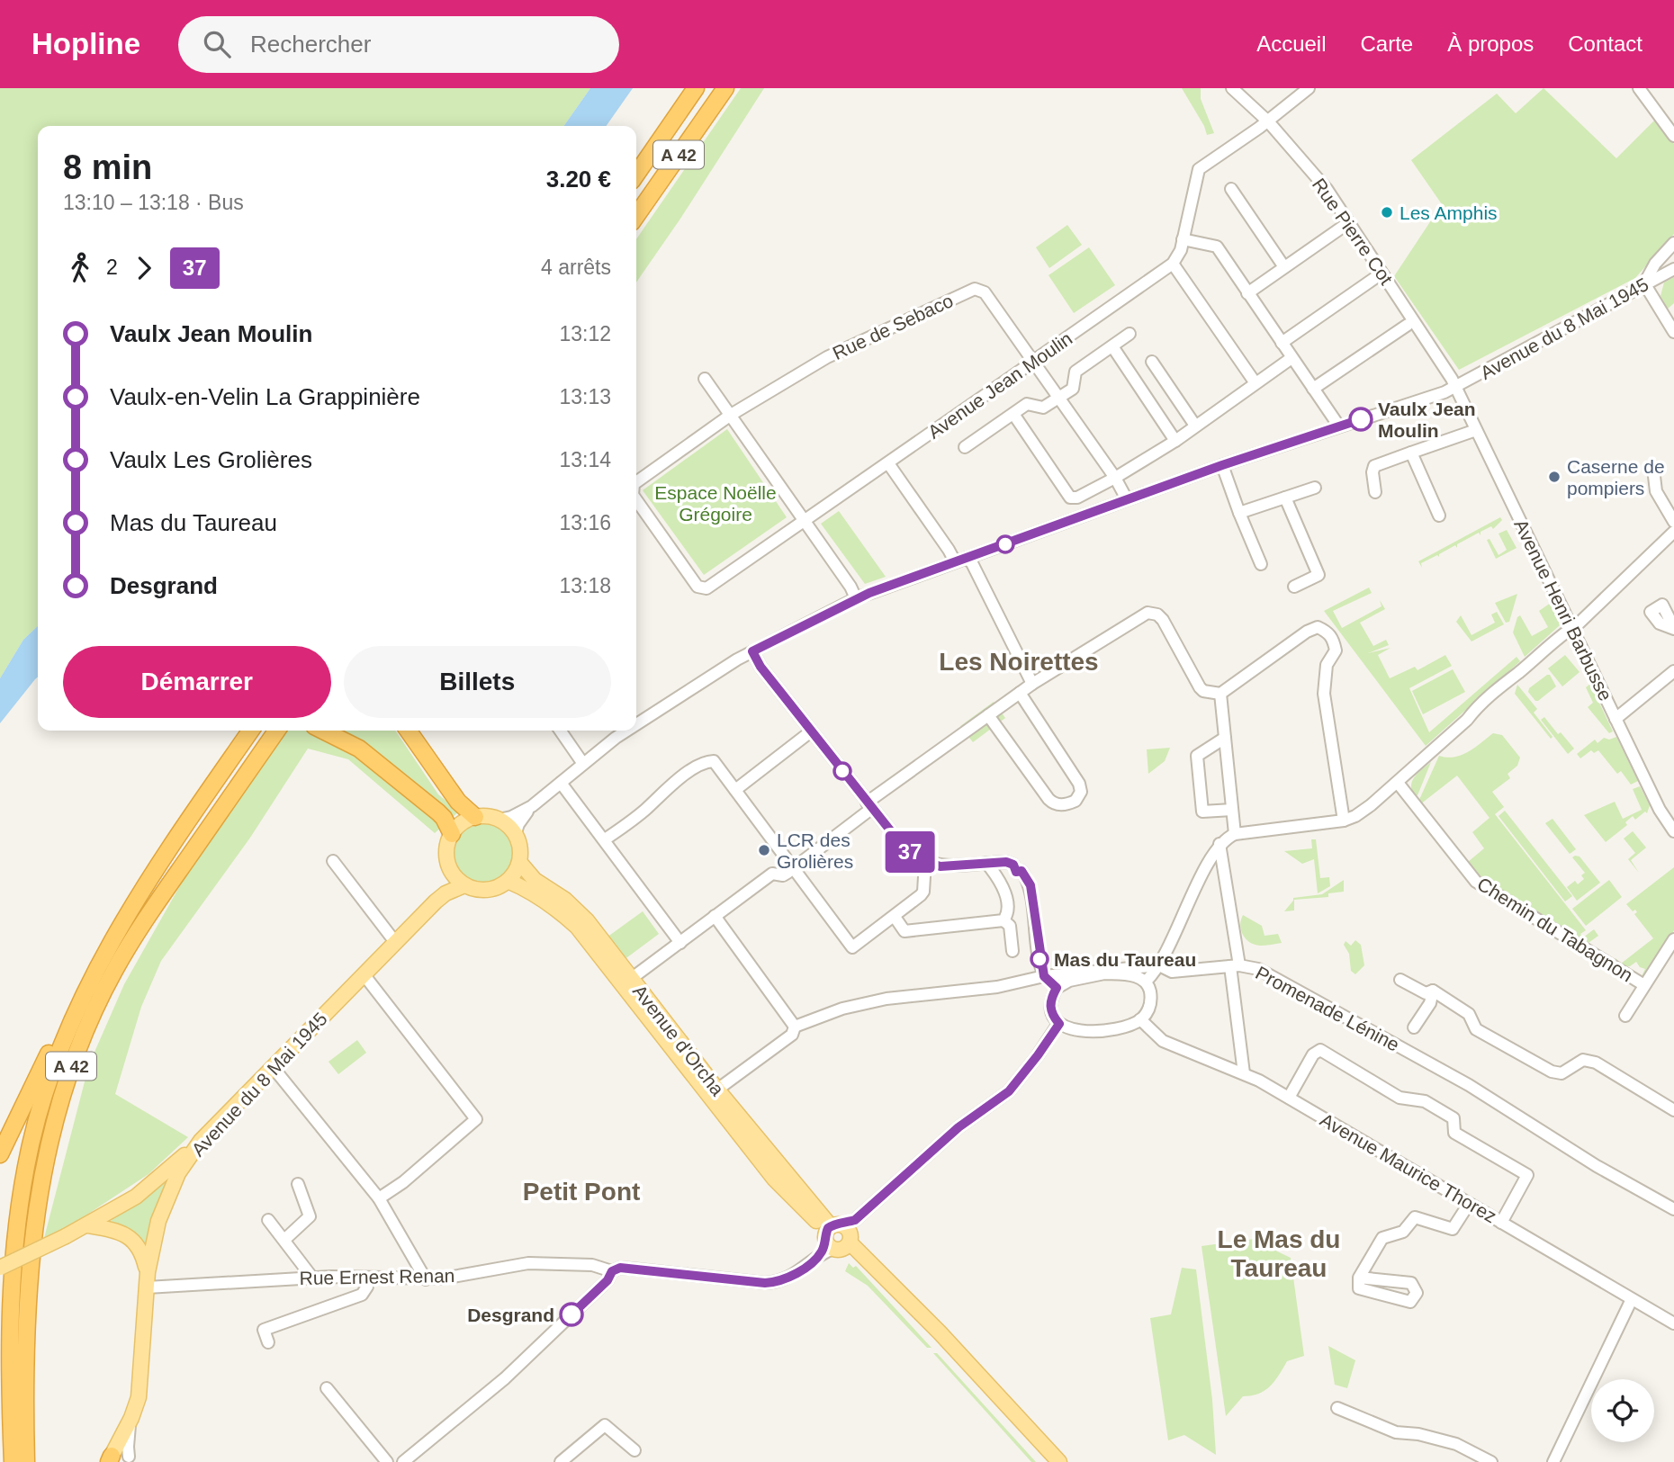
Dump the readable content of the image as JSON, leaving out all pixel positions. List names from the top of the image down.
{
  "streets": {
    "highway": ["A 42"],
    "main road": ["Avenue du 8 Mai 1945", "Avenue d'Orcha"],
    "street": [
      "Rue Pierre Cot",
      "Rue de Sebaco",
      "Avenue Jean Moulin",
      "Avenue Henri Barbusse",
      "Chemin du Tabagnon",
      "Promenade Lénine",
      "Avenue Maurice Thorez",
      "Rue Ernest Renan"
    ]
  },
  "crossings": [
    ["Rue Pierre Cot", "Avenue du 8 Mai 1945"],
    ["Rue Pierre Cot", "Avenue Henri Barbusse"],
    ["Rue de Sebaco", "Avenue du 8 Mai 1945"],
    ["Rue de Sebaco", "Avenue Jean Moulin"],
    ["Avenue du 8 Mai 1945", "Avenue Henri Barbusse"],
    ["Avenue du 8 Mai 1945", "Avenue d'Orcha"],
    ["Avenue du 8 Mai 1945", "Rue Ernest Renan"],
    ["Avenue d'Orcha", "Rue Ernest Renan"]
  ],
  "districts": ["Les Noirettes", "Petit Pont", "Le Mas du Taureau"],
  "parks": ["Espace Noëlle Grégoire"],
  "places": [
    "Les Amphis",
    "Vaulx Jean Moulin",
    "Caserne de pompiers",
    "LCR des Grolières",
    "Mas du Taureau",
    "Desgrand"
  ],
  "lines": ["bus line 37"],
  "page": {
    "header": "Hopline",
    "search": "Rechercher",
    "nav": [
      "Accueil",
      "Carte",
      "À propos",
      "Contact"
    ],
    "on_map": "37",
    "heading": ["8 min", "13:10 – 13:18 · Bus", "3.20 €"],
    "legs": ["2", "37", "4 arrêts"],
    "list": [
      {
        "name": "Vaulx Jean Moulin",
        "value": "13:12"
      },
      {
        "name": "Vaulx-en-Velin La Grappinière",
        "value": "13:13"
      },
      {
        "name": "Vaulx Les Grolières",
        "value": "13:14"
      },
      {
        "name": "Mas du Taureau",
        "value": "13:16"
      },
      {
        "name": "Desgrand",
        "value": "13:18"
      }
    ],
    "buttons": ["Démarrer", "Billets"]
  }
}
